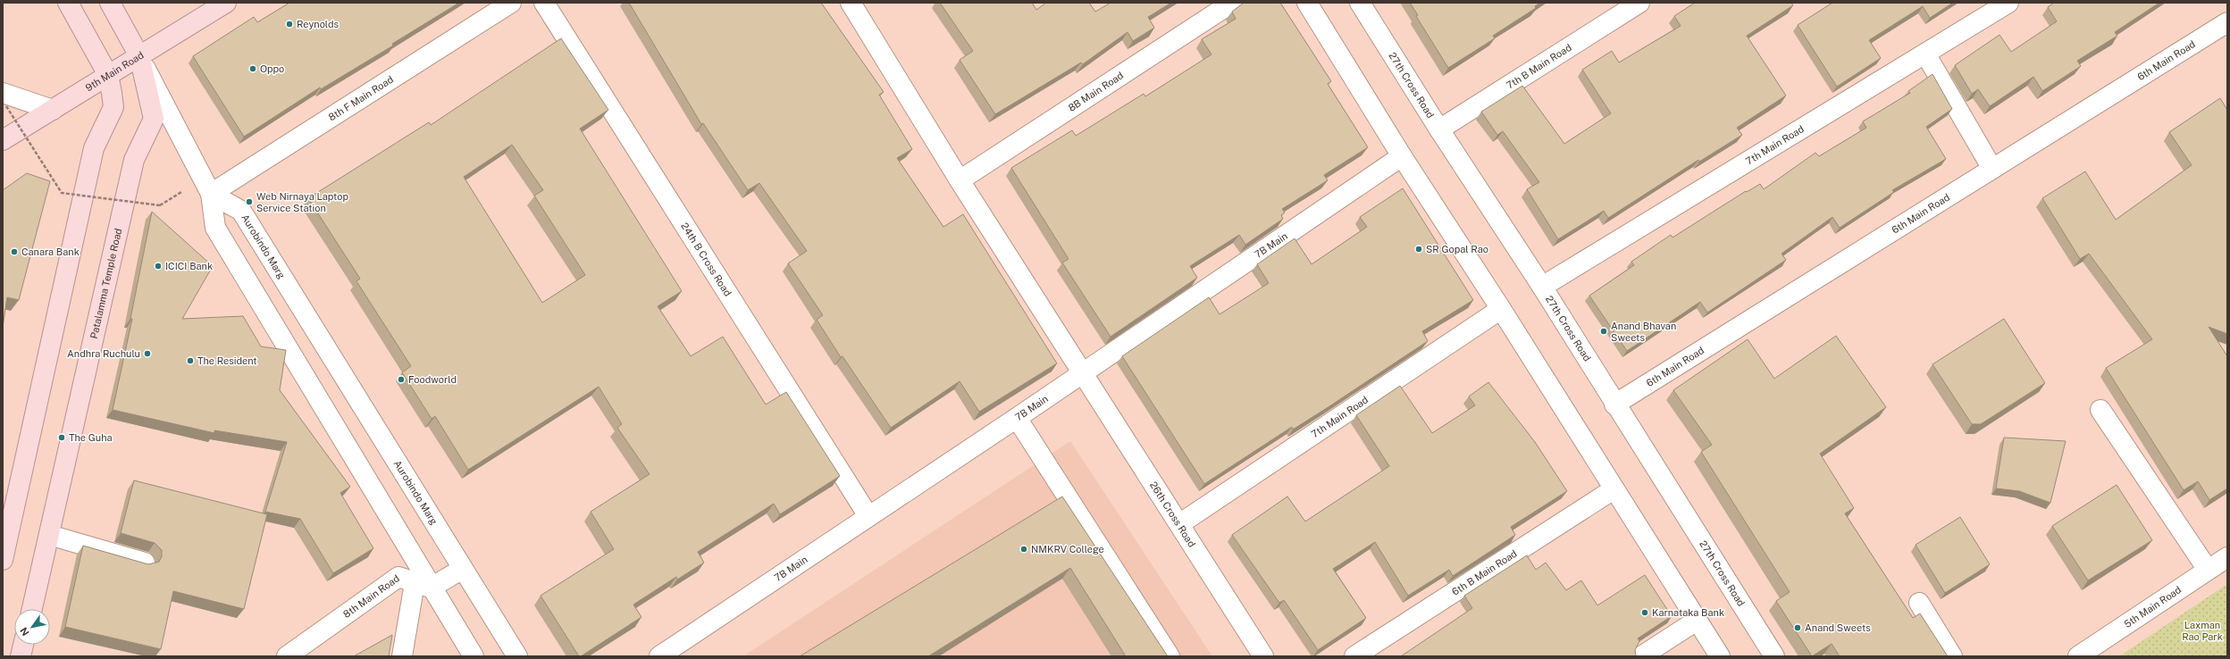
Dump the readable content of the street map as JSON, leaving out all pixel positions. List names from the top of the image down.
{
  "streets": {
    "main road": ["9th Main Road", "Patalamma Temple Road"],
    "street": [
      "6th Main Road",
      "7th B Main Road",
      "27th Cross Road",
      "8B Main Road",
      "8th F Main Road",
      "7th Main Road",
      "7B Main",
      "Aurobindo Marg",
      "24th B Cross Road",
      "26th Cross Road",
      "6th B Main Road",
      "8th Main Road",
      "5th Main Road"
    ]
  },
  "crossings": [
    ["6th Main Road", "27th Cross Road"],
    ["7th B Main Road", "27th Cross Road"],
    ["9th Main Road", "Patalamma Temple Road"],
    ["27th Cross Road", "7th Main Road"],
    ["8B Main Road", "26th Cross Road"],
    ["8th F Main Road", "Aurobindo Marg"],
    ["7th Main Road", "26th Cross Road"],
    ["7B Main", "24th B Cross Road"],
    ["7B Main", "26th Cross Road"]
  ],
  "parks": ["Laxman Rao Park"],
  "places": [
    "Reynolds",
    "Oppo",
    "Web Nirnaya Laptop Service Station",
    "SR Gopal Rao",
    "Canara Bank",
    "ICICI Bank",
    "Anand Bhavan Sweets",
    "Andhra Ruchulu",
    "The Resident",
    "Foodworld",
    "The Guha",
    "NMKRV College",
    "Karnataka Bank",
    "Anand Sweets"
  ],
  "north": "bottom left"
}
